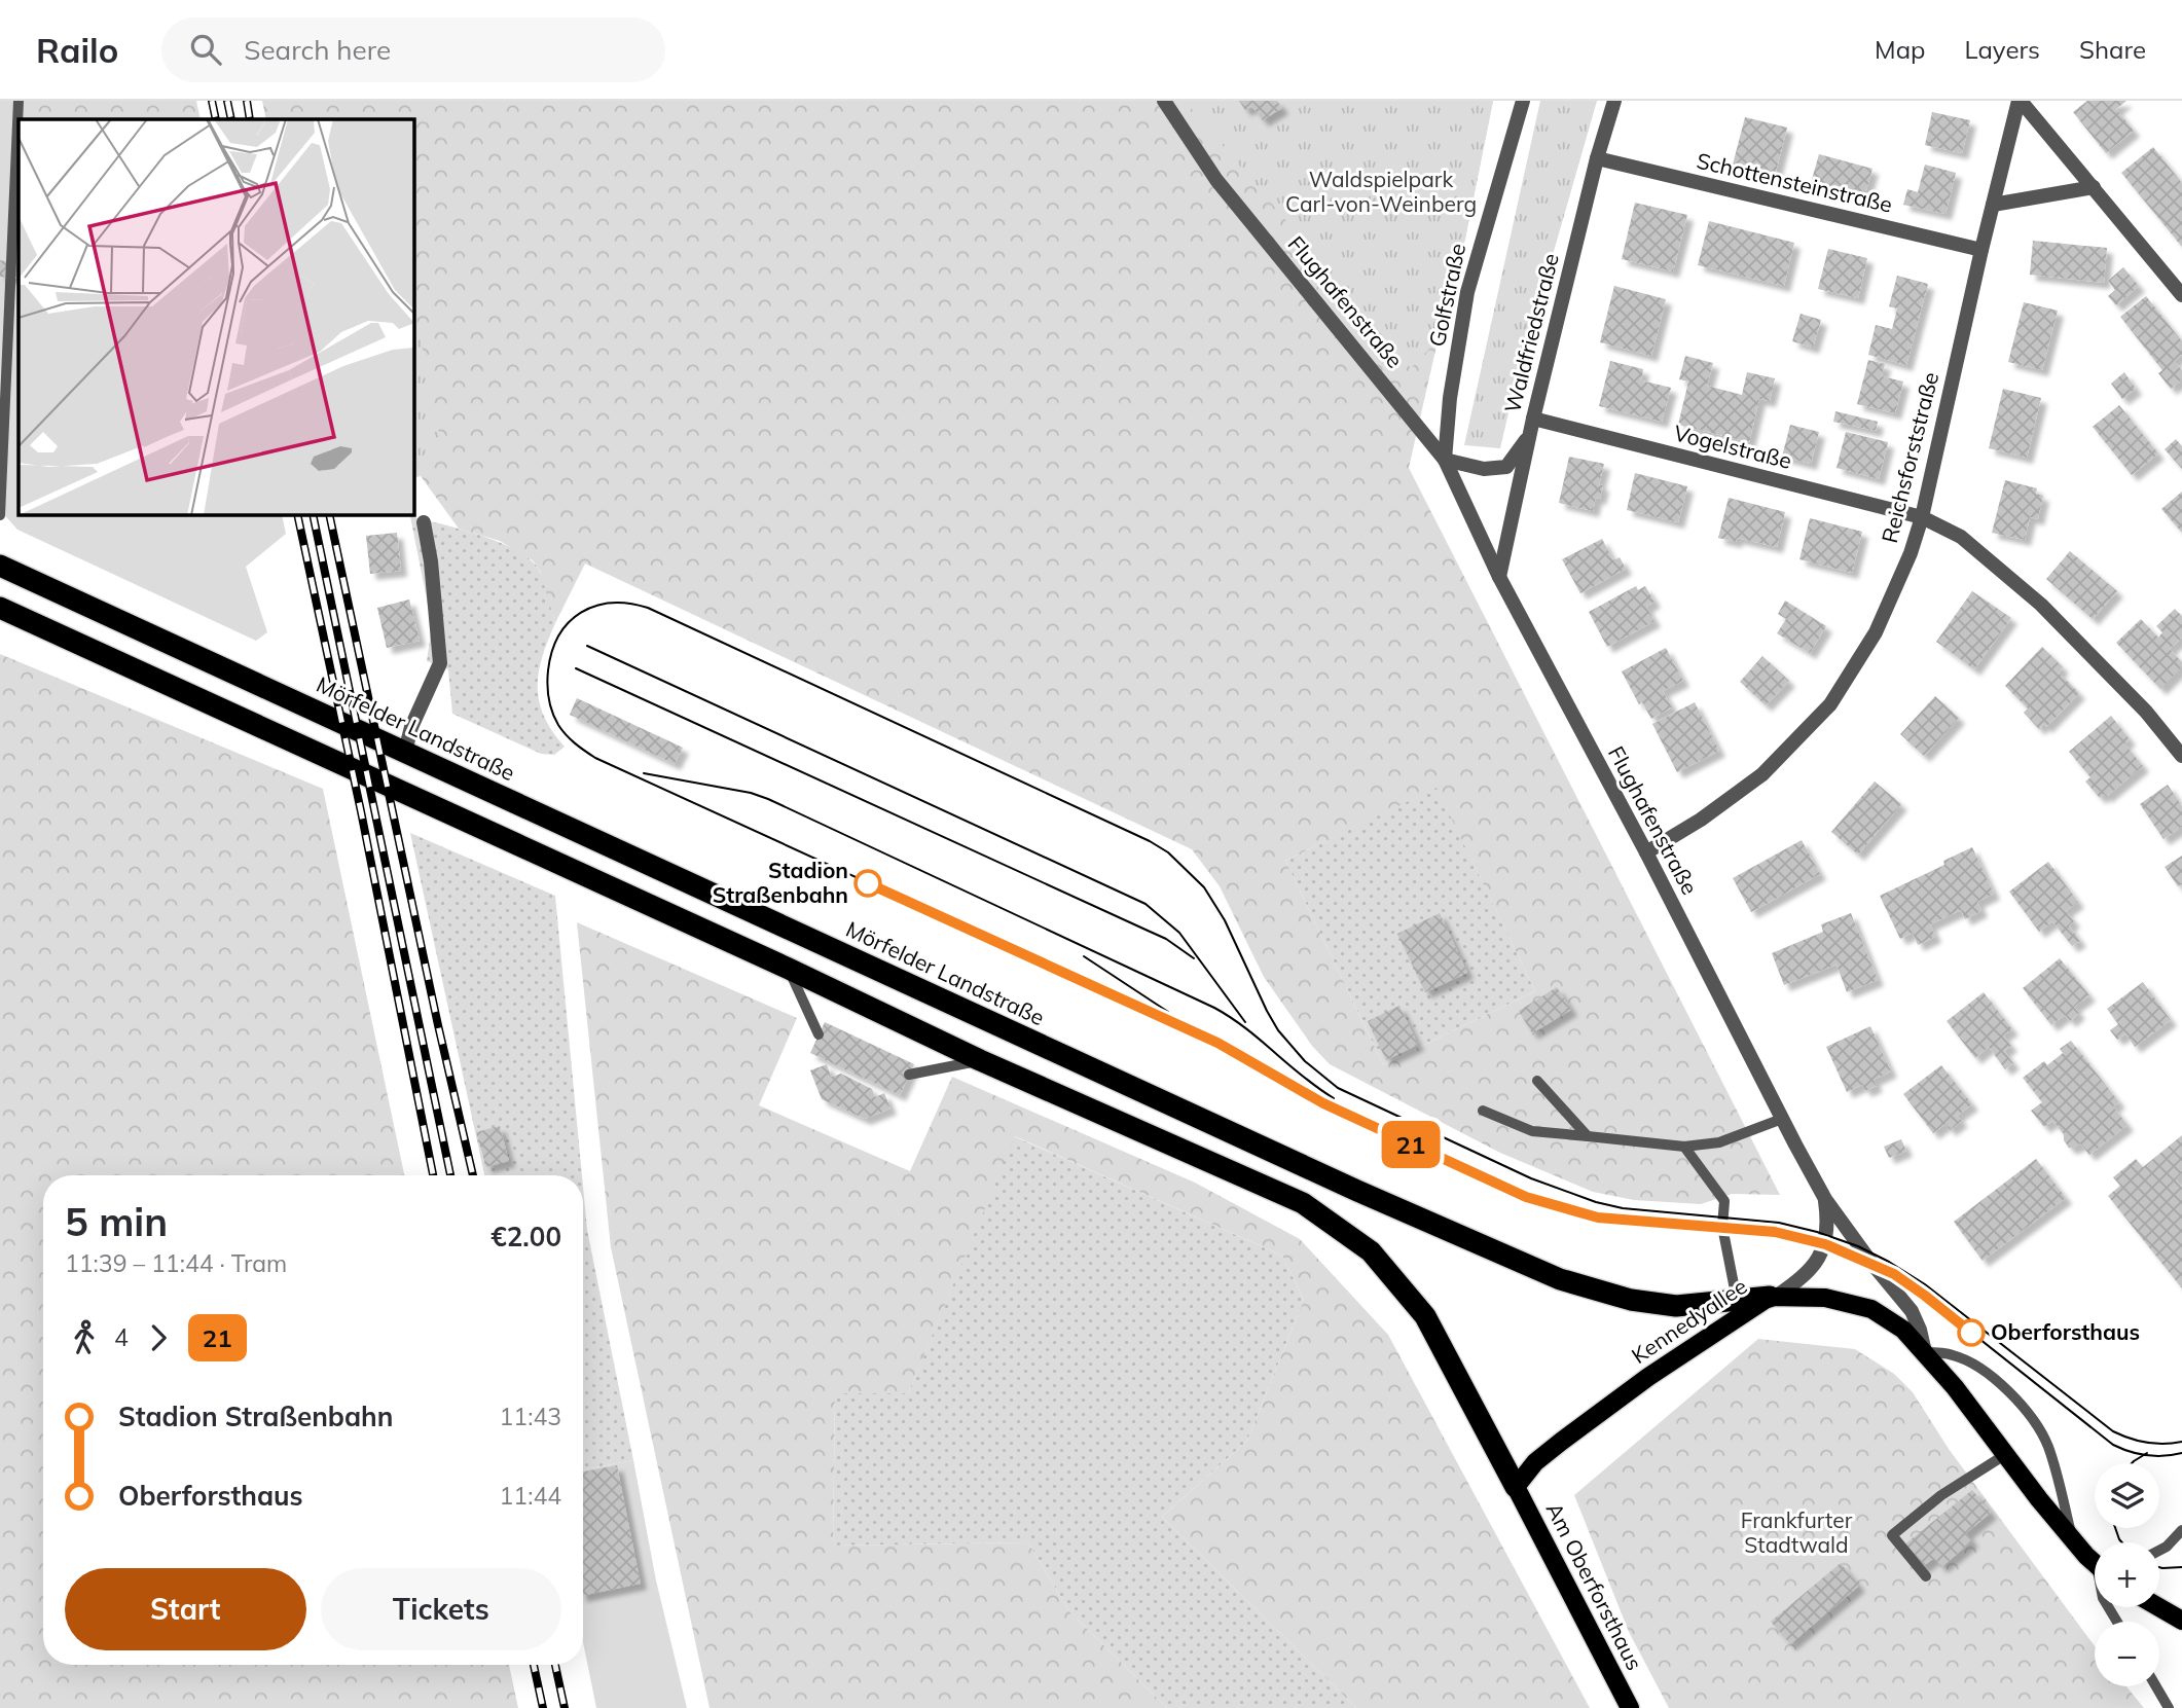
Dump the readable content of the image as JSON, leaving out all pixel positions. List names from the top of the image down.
{
  "streets": {
    "highway": ["Mörfelder Landstraße"],
    "main road": ["Kennedyallee", "Am Oberforsthaus"],
    "street": [
      "Schottensteinstraße",
      "Golfstraße",
      "Flughafenstraße",
      "Waldfriedstraße",
      "Vogelstraße",
      "Reichsforststraße"
    ]
  },
  "crossings": [
    ["Schottensteinstraße", "Waldfriedstraße"],
    ["Schottensteinstraße", "Reichsforststraße"],
    ["Golfstraße", "Flughafenstraße"],
    ["Flughafenstraße", "Waldfriedstraße"],
    ["Flughafenstraße", "Reichsforststraße"],
    ["Flughafenstraße", "Mörfelder Landstraße"],
    ["Flughafenstraße", "Kennedyallee"],
    ["Waldfriedstraße", "Vogelstraße"],
    ["Vogelstraße", "Reichsforststraße"],
    ["Mörfelder Landstraße", "Kennedyallee"],
    ["Kennedyallee", "Am Oberforsthaus"]
  ],
  "parks": ["Waldspielpark Carl-von-Weinberg", "Frankfurter Stadtwald"],
  "places": ["Stadion Straßenbahn", "Oberforsthaus"],
  "lines": ["tram line 21"],
  "page": {
    "header": "Railo",
    "search": "Search here",
    "nav": ["Map", "Layers", "Share"],
    "on_map": "21",
    "heading": ["5 min", "11:39 – 11:44 · Tram", "€2.00"],
    "legs": ["4", "21"],
    "list": [
      {
        "name": "Stadion Straßenbahn",
        "value": "11:43"
      },
      {
        "name": "Oberforsthaus",
        "value": "11:44"
      }
    ],
    "map_buttons": ["+", "−"],
    "buttons": ["Start", "Tickets"]
  }
}
